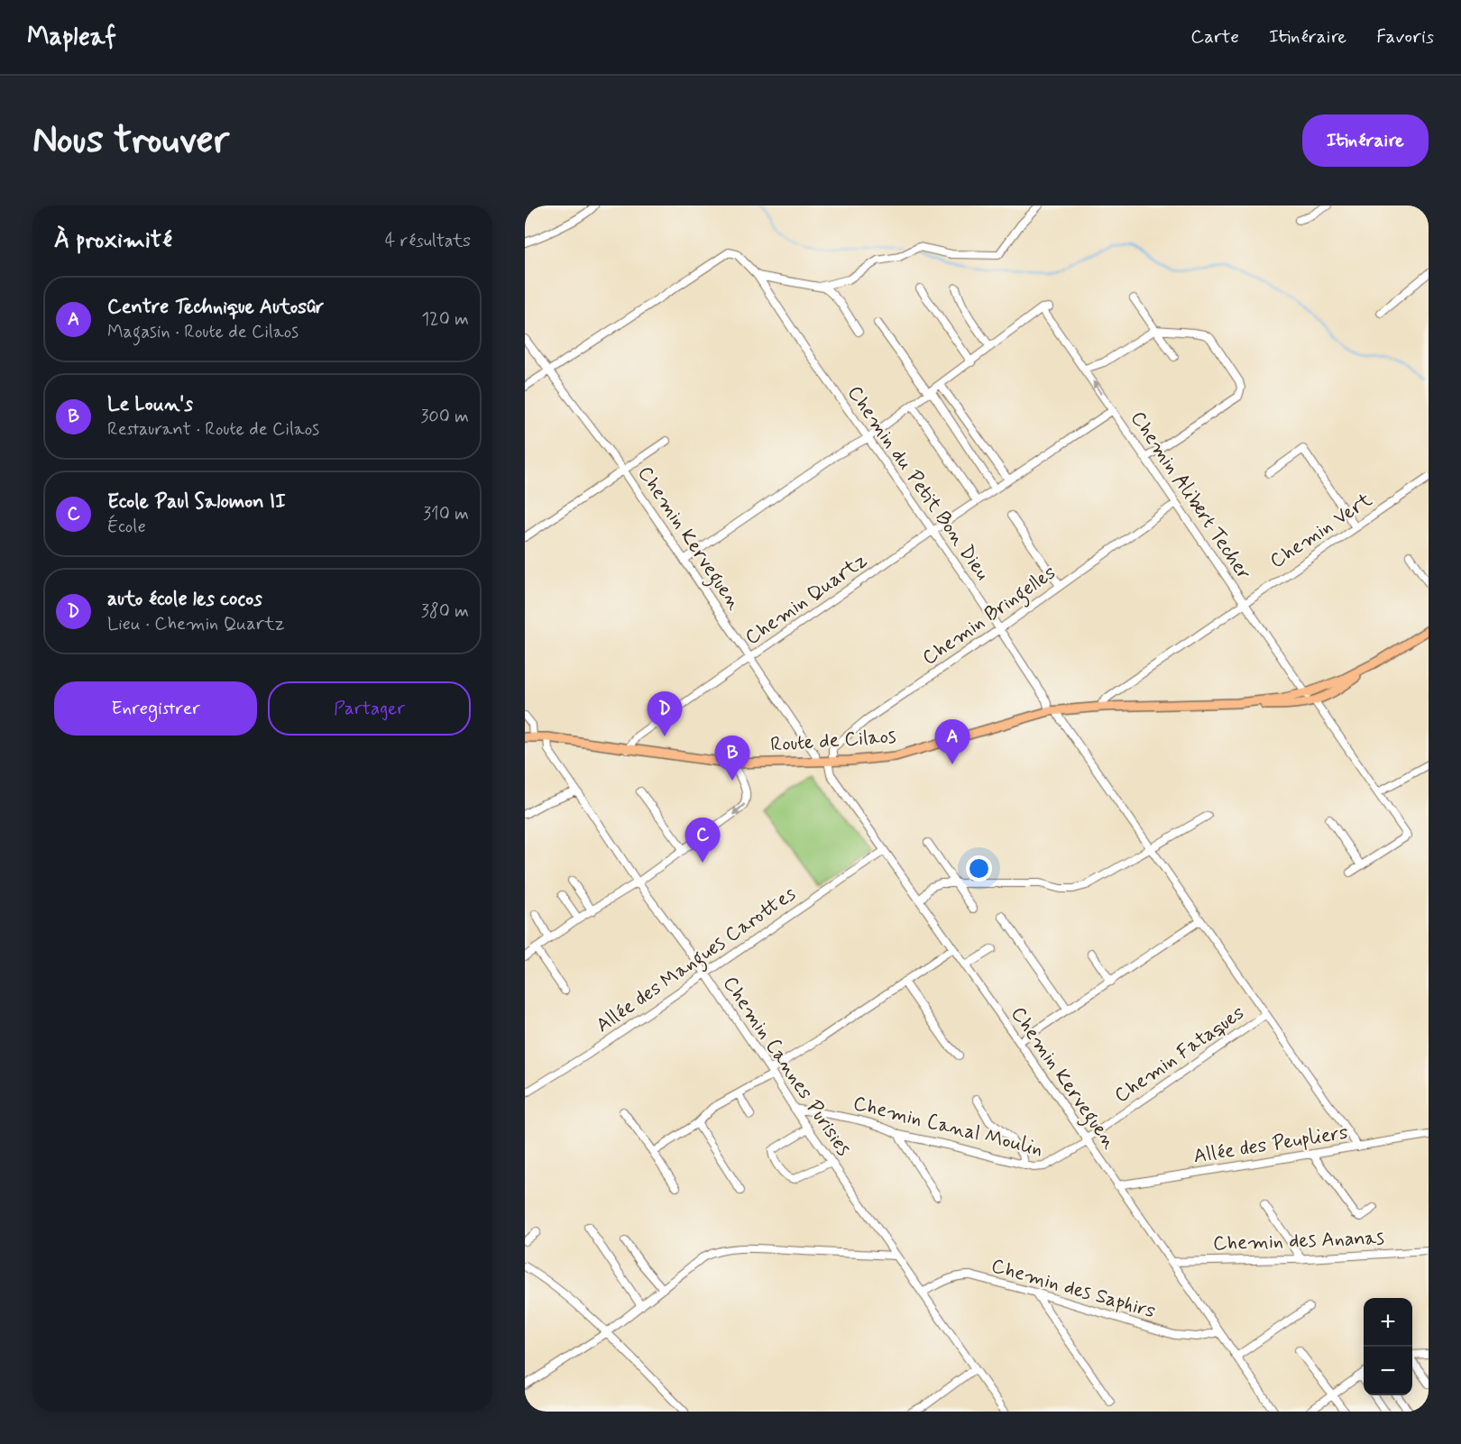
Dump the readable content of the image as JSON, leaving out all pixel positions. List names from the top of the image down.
{
  "streets": {
    "main road": ["Route de Cilaos"],
    "street": [
      "Chemin du Petit Bon Dieu",
      "Chemin Alibert Techer",
      "Chemin Vert",
      "Chemin Kerveguen",
      "Chemin Quartz",
      "Chemin Bringelles",
      "Allée des Mangues Carottes",
      "Chemin Fataques",
      "Chemin Cannes Purisies",
      "Chemin Canal Moulin",
      "Allée des Peupliers",
      "Chemin des Ananas",
      "Chemin des Saphirs"
    ]
  },
  "crossings": [
    ["Chemin du Petit Bon Dieu", "Chemin Kerveguen"],
    ["Chemin du Petit Bon Dieu", "Chemin Quartz"],
    ["Chemin du Petit Bon Dieu", "Chemin Bringelles"],
    ["Chemin du Petit Bon Dieu", "Route de Cilaos"],
    ["Chemin du Petit Bon Dieu", "Chemin Fataques"],
    ["Chemin du Petit Bon Dieu", "Allée des Peupliers"],
    ["Chemin Alibert Techer", "Chemin Vert"],
    ["Chemin Alibert Techer", "Chemin Quartz"],
    ["Chemin Alibert Techer", "Chemin Bringelles"],
    ["Chemin Alibert Techer", "Route de Cilaos"],
    ["Chemin Vert", "Route de Cilaos"],
    ["Chemin Kerveguen", "Chemin Quartz"],
    ["Chemin Kerveguen", "Chemin Bringelles"],
    ["Chemin Kerveguen", "Route de Cilaos"],
    ["Chemin Kerveguen", "Allée des Mangues Carottes"],
    ["Chemin Kerveguen", "Chemin Fataques"],
    ["Chemin Kerveguen", "Chemin Canal Moulin"],
    ["Chemin Kerveguen", "Allée des Peupliers"],
    ["Chemin Kerveguen", "Chemin des Ananas"],
    ["Chemin Kerveguen", "Chemin des Saphirs"],
    ["Chemin Quartz", "Route de Cilaos"],
    ["Chemin Bringelles", "Route de Cilaos"],
    ["Route de Cilaos", "Chemin Cannes Purisies"],
    ["Allée des Mangues Carottes", "Chemin Cannes Purisies"],
    ["Chemin Fataques", "Chemin Canal Moulin"],
    ["Chemin Cannes Purisies", "Chemin Canal Moulin"],
    ["Chemin Cannes Purisies", "Chemin des Saphirs"]
  ],
  "page": {
    "header": "Mapleaf",
    "nav": ["Carte", "Itinéraire", "Favoris"],
    "buttons": [
      "Itinéraire",
      ["Enregistrer", "Partager"]
    ],
    "title": "Nous trouver",
    "heading": ["À proximité", "4 résultats"],
    "list": [
      {
        "mark": "A",
        "name": "Centre Technique Autosûr",
        "note": "Magasin · Route de Cilaos",
        "value": "120 m"
      },
      {
        "mark": "B",
        "name": "Le Loun's",
        "note": "Restaurant · Route de Cilaos",
        "value": "300 m"
      },
      {
        "mark": "C",
        "name": "Ecole Paul Salomon II",
        "note": "École",
        "value": "310 m"
      },
      {
        "mark": "D",
        "name": "auto école les cocos",
        "note": "Lieu · Chemin Quartz",
        "value": "380 m"
      }
    ],
    "pins": [
      "D",
      "A",
      "B",
      "C"
    ],
    "map_buttons": ["+", "−"]
  }
}
